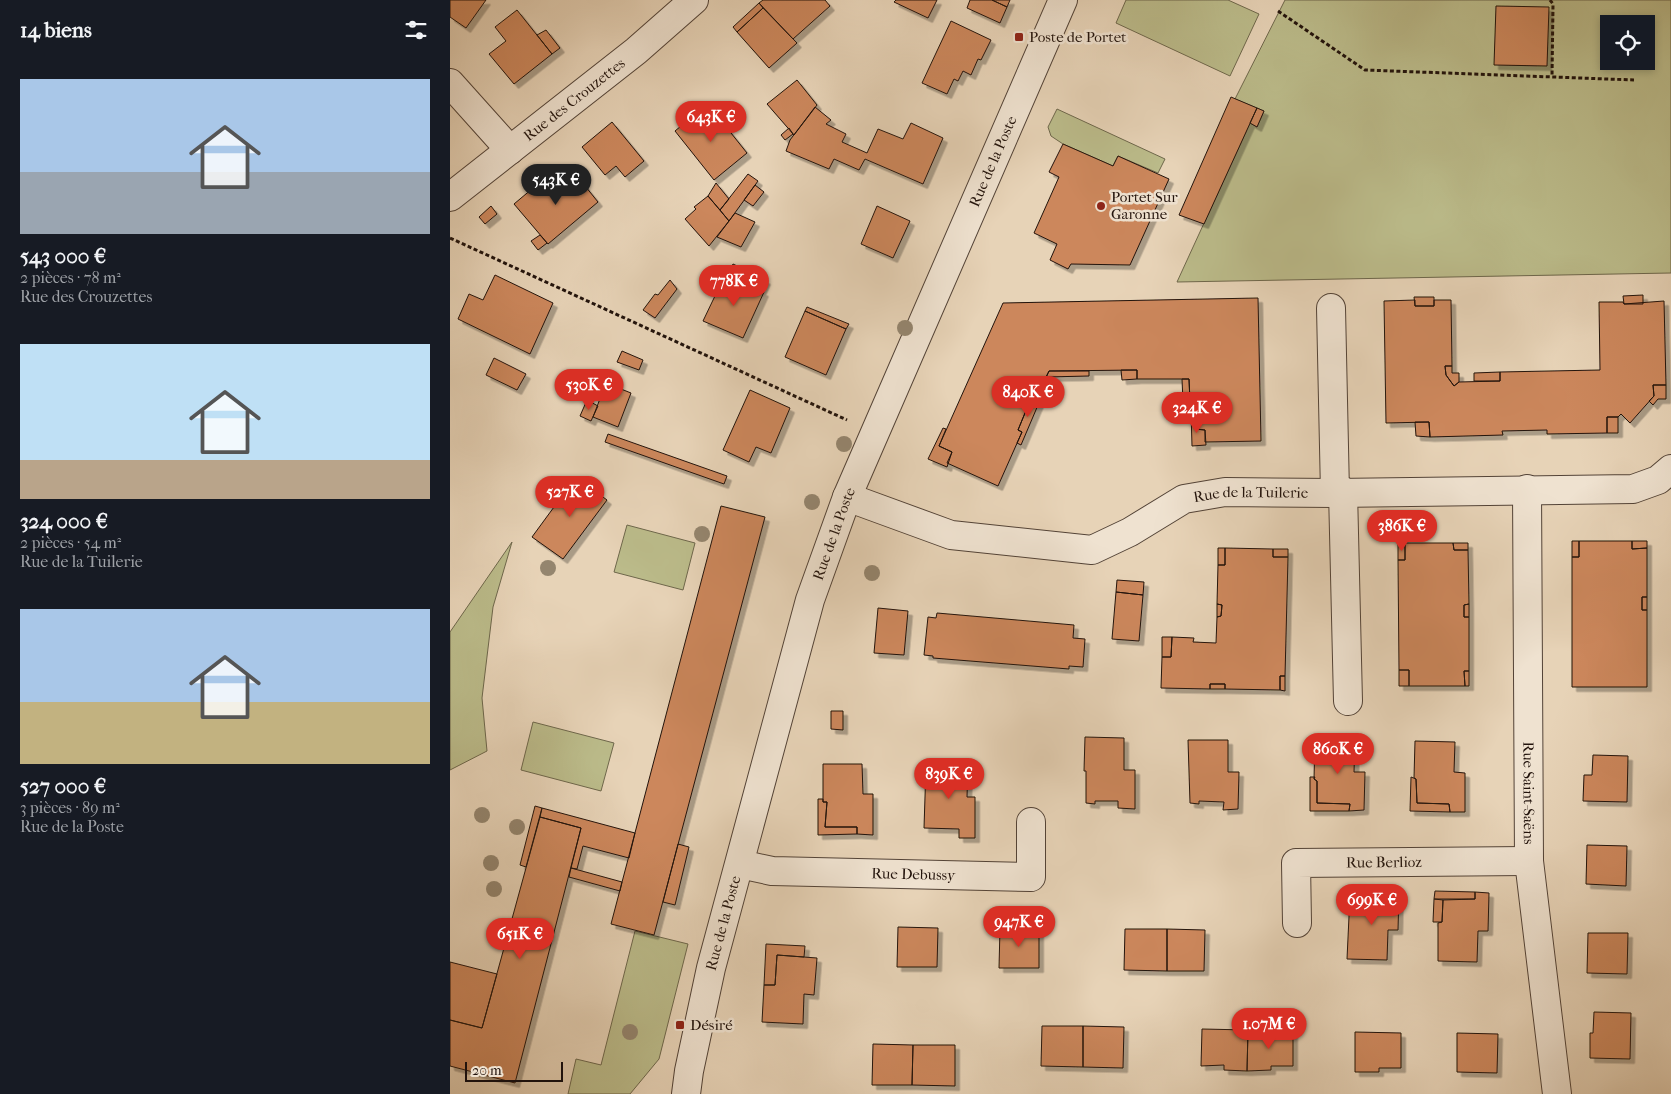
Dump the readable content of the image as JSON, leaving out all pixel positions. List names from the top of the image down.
{
  "streets": {
    "street": [
      "Rue des Crouzettes",
      "Rue de la Poste",
      "Rue de la Tuilerie",
      "Rue Saint-Saëns",
      "Rue Berlioz",
      "Rue Debussy"
    ]
  },
  "crossings": [
    ["Rue de la Poste", "Rue de la Tuilerie"],
    ["Rue de la Poste", "Rue Debussy"],
    ["Rue de la Tuilerie", "Rue Saint-Saëns"],
    ["Rue Saint-Saëns", "Rue Berlioz"]
  ],
  "places": {
    "transit": ["Poste de Portet", "Désiré"],
    "other": ["Portet Sur Garonne"]
  },
  "scale_bar": "20 m",
  "page": {
    "heading": "14 biens",
    "list": [
      {
        "name": "543 000 €",
        "note": "2 pièces · 78 m² · Rue des Crouzettes"
      },
      {
        "name": "324 000 €",
        "note": "2 pièces · 54 m² · Rue de la Tuilerie"
      },
      {
        "name": "527 000 €",
        "note": "3 pièces · 89 m² · Rue de la Poste"
      }
    ],
    "price": [
      "643K €",
      "543K €",
      "778K €",
      "530K €",
      "840K €",
      "324K €",
      "527K €",
      "386K €",
      "860K €",
      "839K €",
      "699K €",
      "947K €",
      "651K €",
      "1.07M €"
    ],
    "scale": "20 m"
  }
}
